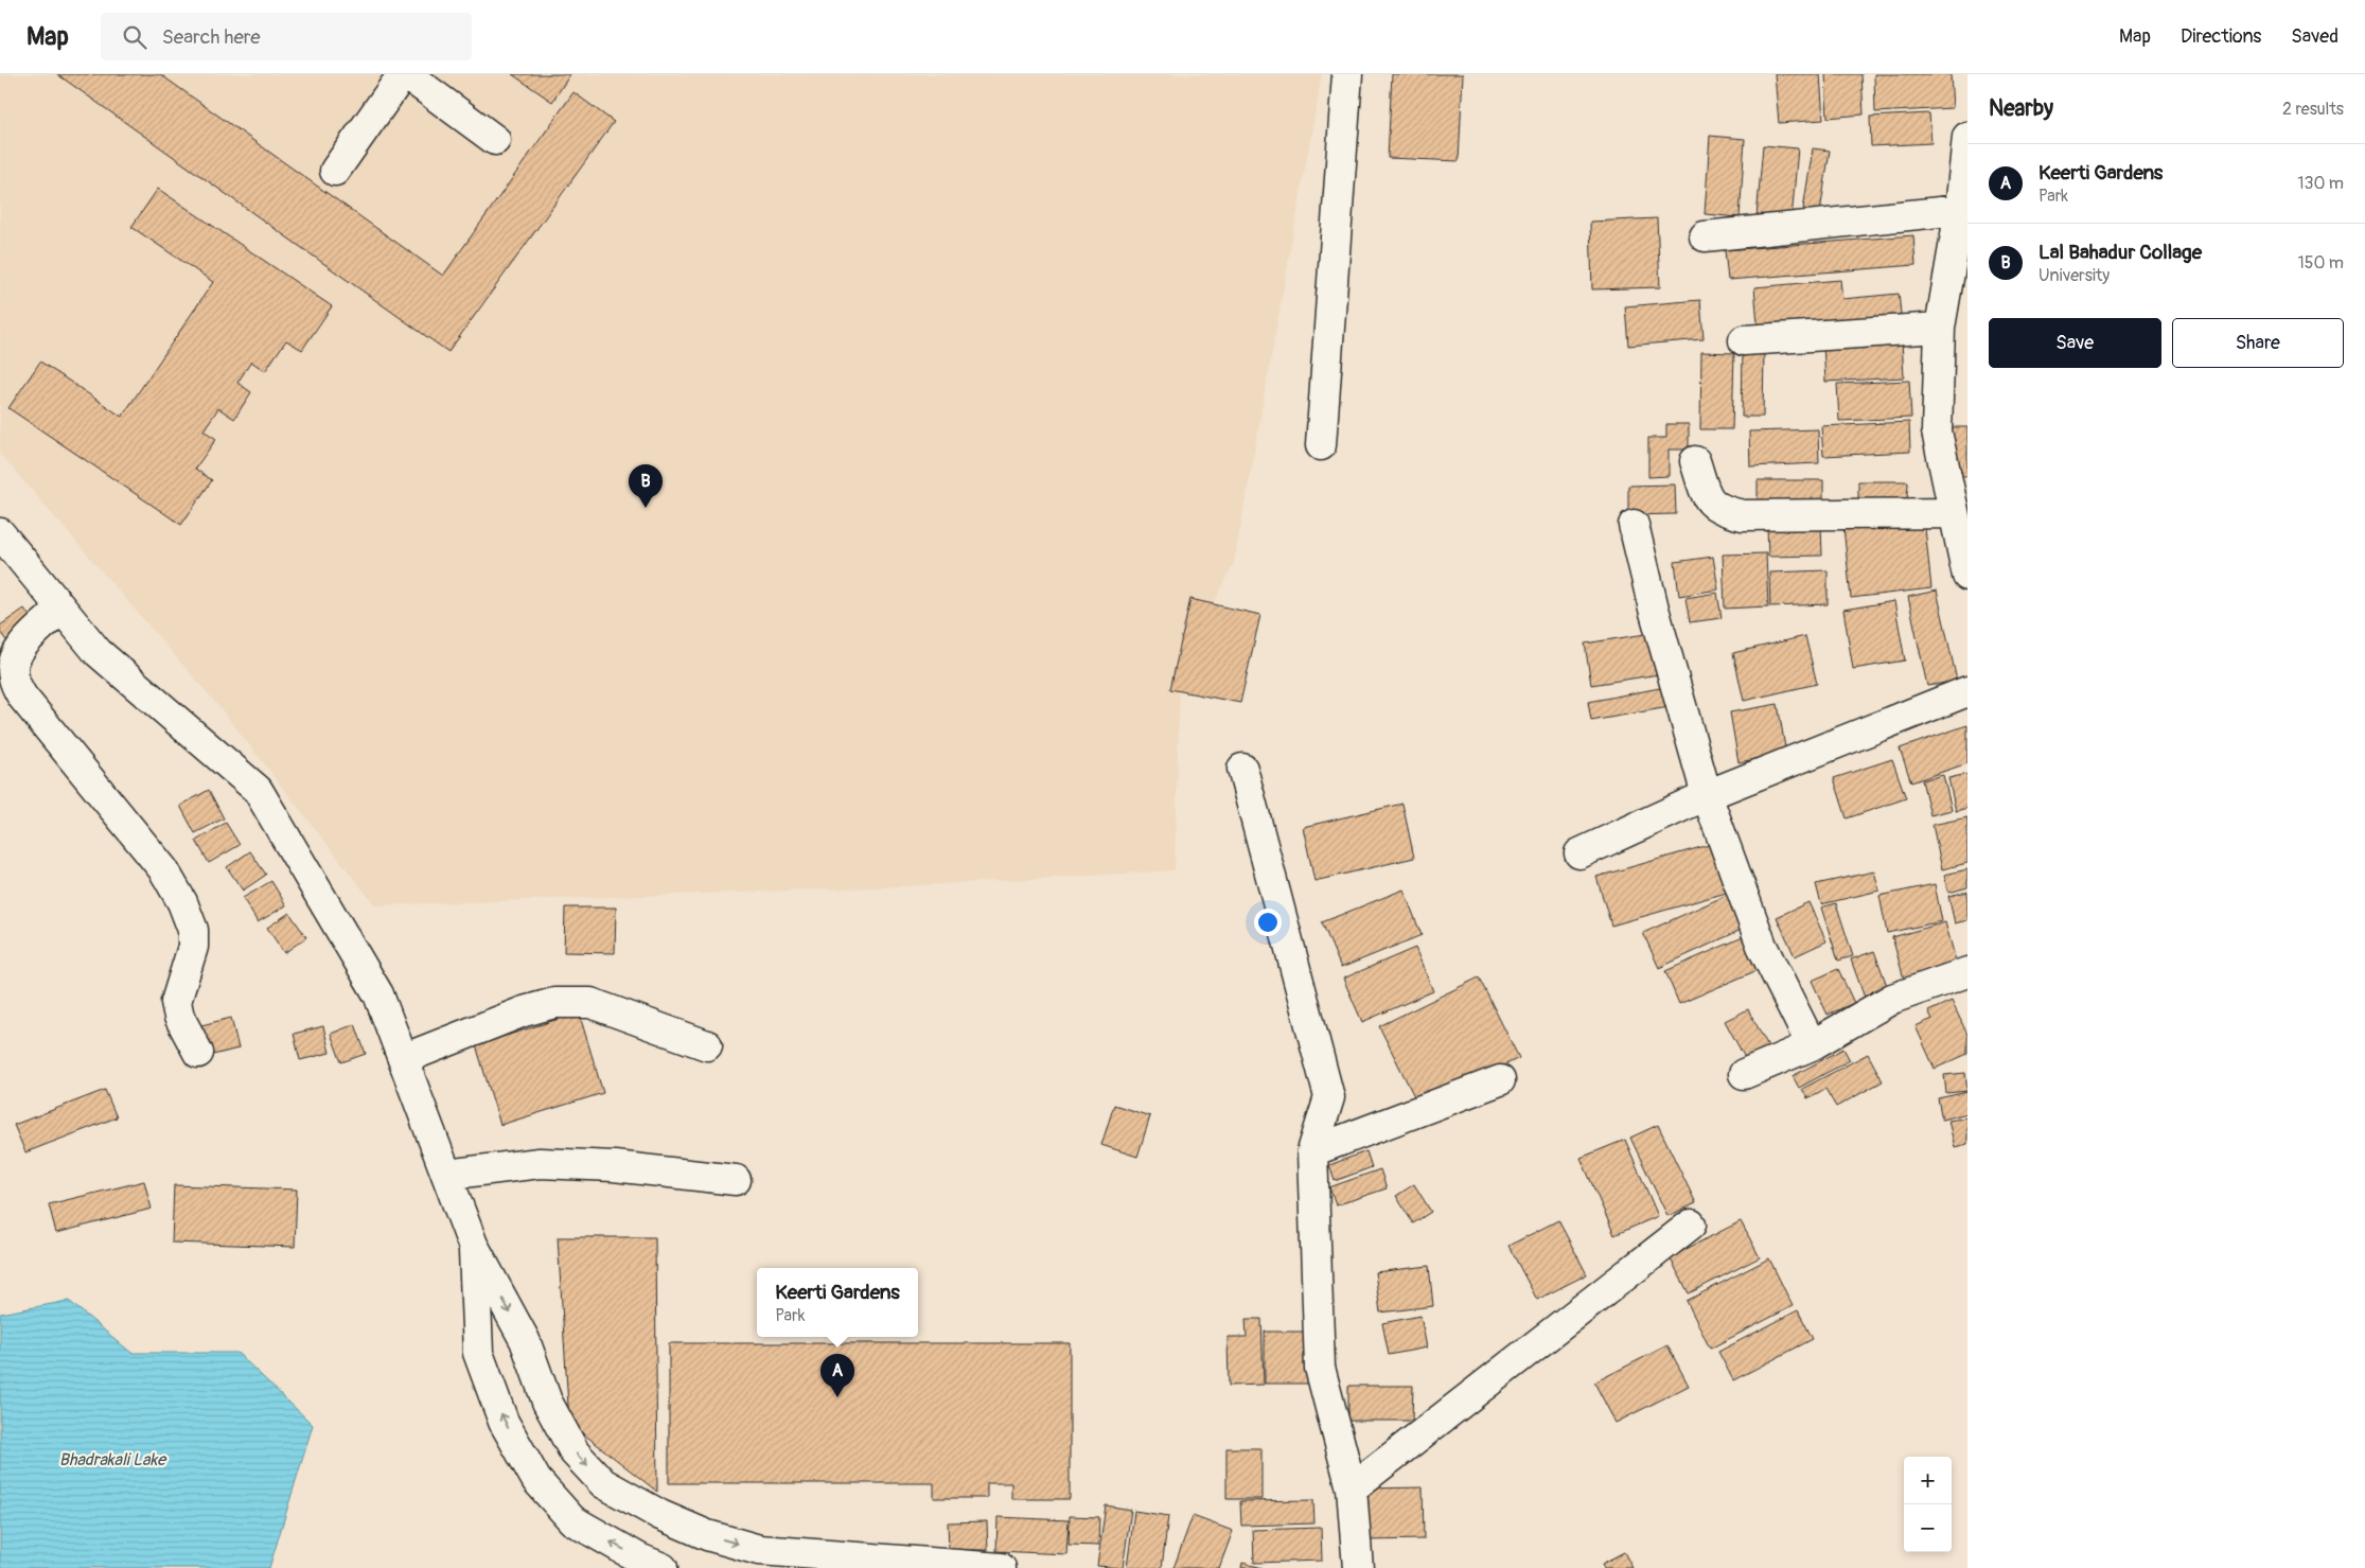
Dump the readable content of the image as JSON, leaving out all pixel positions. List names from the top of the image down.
{
  "water": ["Bhadrakali Lake"],
  "page": {
    "header": "Map",
    "search": "Search here",
    "nav": ["Map", "Directions", "Saved"],
    "heading": ["Nearby", "2 results"],
    "list": [
      {
        "mark": "A",
        "name": "Keerti Gardens",
        "note": "Park",
        "value": "130 m"
      },
      {
        "mark": "B",
        "name": "Lal Bahadur Collage",
        "note": "University",
        "value": "150 m"
      }
    ],
    "buttons": ["Save", "Share"],
    "pins": ["B", "A"],
    "popup": ["Keerti Gardens", "Park"],
    "map_buttons": ["+", "−"]
  }
}
